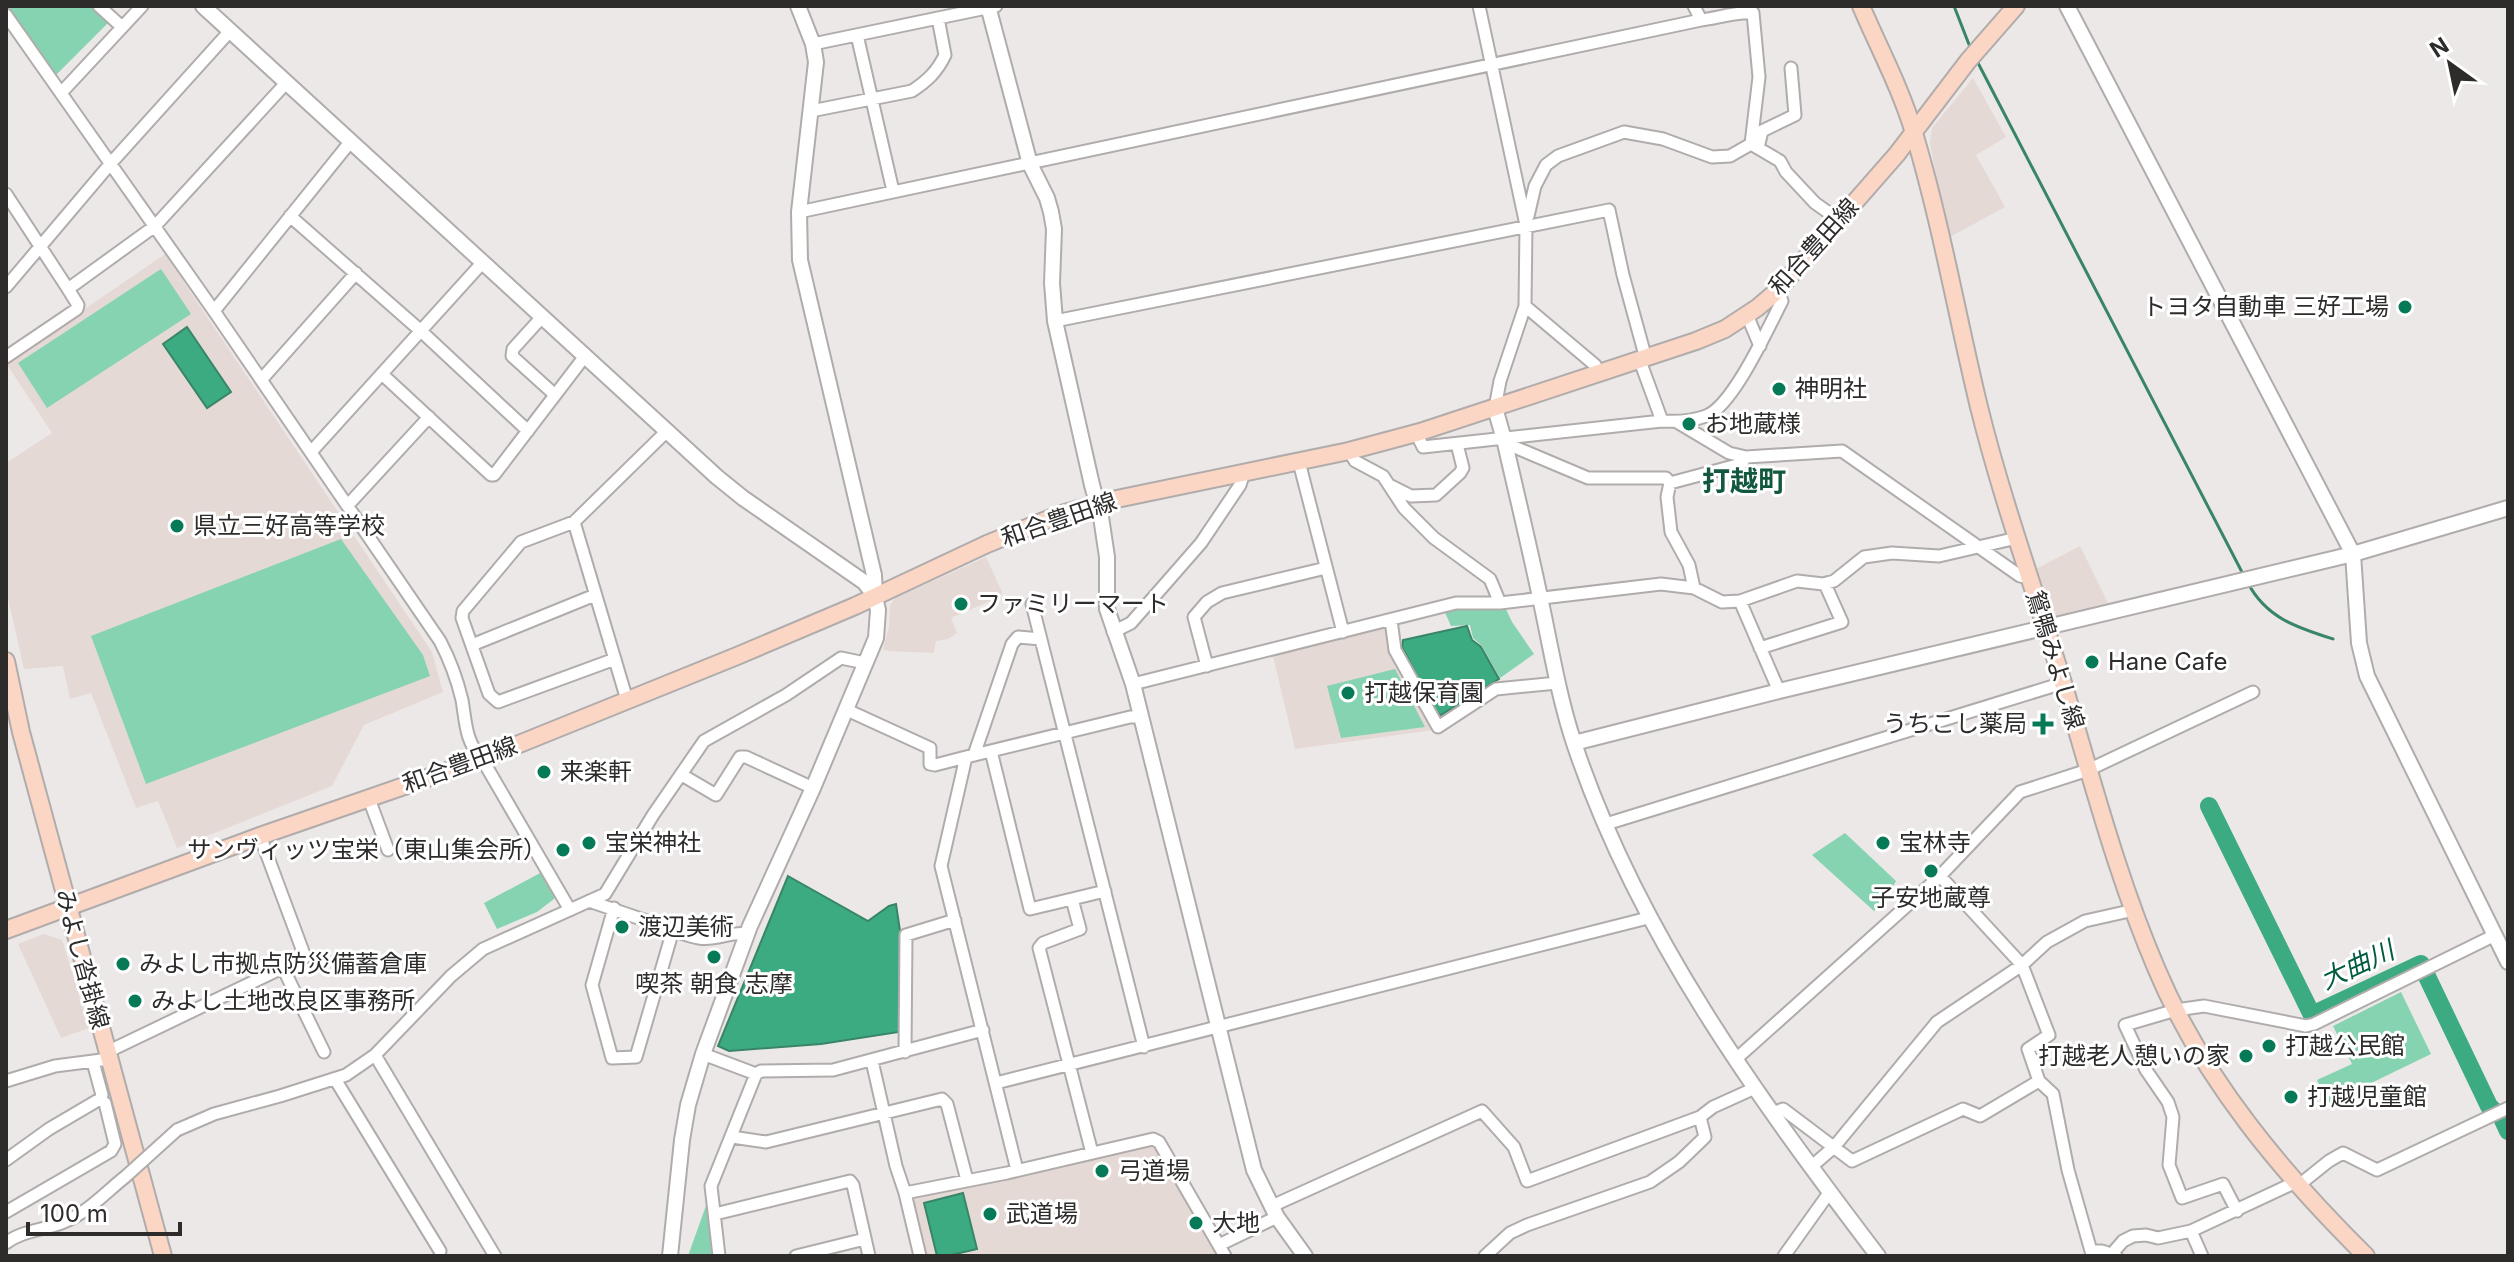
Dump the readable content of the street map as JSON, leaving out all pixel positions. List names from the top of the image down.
{
  "streets": {
    "main road": ["和合豊田線", "鴛鴨みよし線", "みよし沓掛線"]
  },
  "crossings": [
    ["和合豊田線", "鴛鴨みよし線"],
    ["和合豊田線", "みよし沓掛線"]
  ],
  "districts": ["打越町"],
  "water": ["大曲川"],
  "places": {
    "other": [
      "トヨタ自動車 三好工場",
      "神明社",
      "お地蔵様",
      "県立三好高等学校",
      "ファミリーマート",
      "Hane Cafe",
      "打越保育園",
      "来楽軒",
      "宝栄神社",
      "宝林寺",
      "サンヴィッツ宝栄（東山集会所）",
      "子安地蔵尊",
      "渡辺美術",
      "喫茶 朝食 志摩",
      "みよし市拠点防災備蓄倉庫",
      "みよし土地改良区事務所",
      "打越公民館",
      "打越老人憩いの家",
      "打越児童館",
      "弓道場",
      "武道場",
      "大地"
    ],
    "health": ["うちこし薬局"]
  },
  "scale_bar": "100 m",
  "north": "top left"
}
